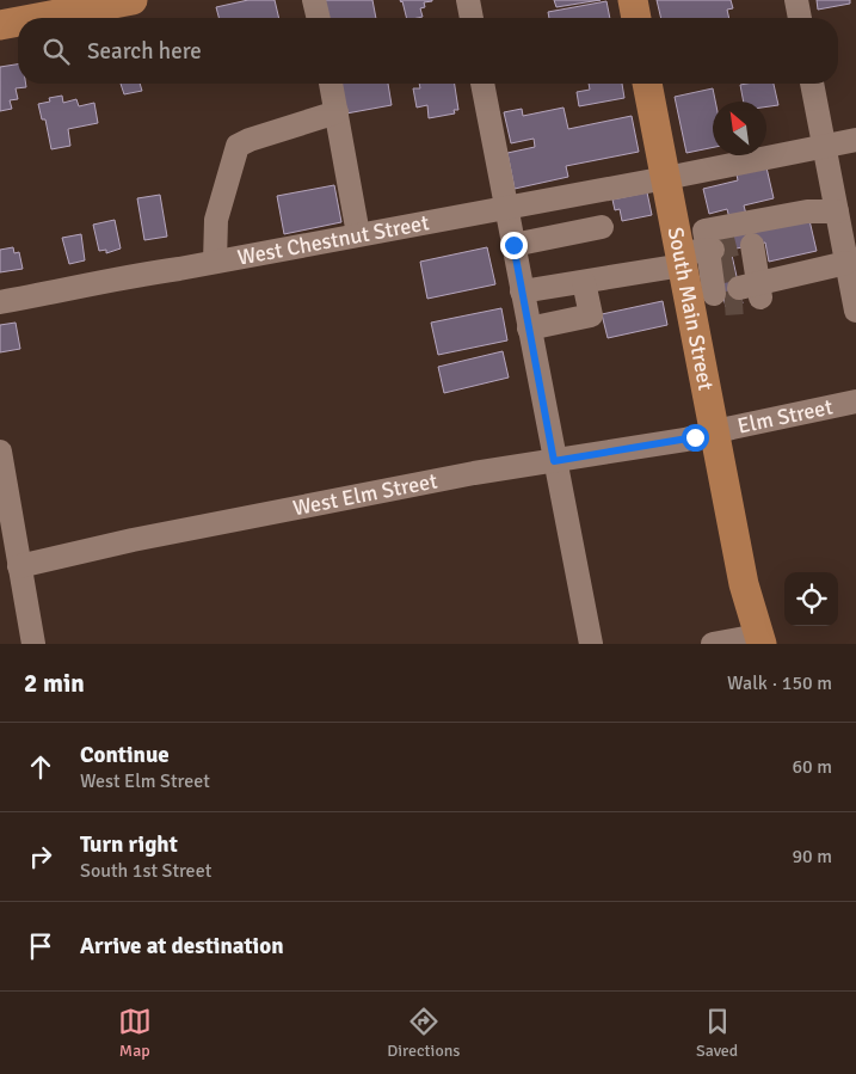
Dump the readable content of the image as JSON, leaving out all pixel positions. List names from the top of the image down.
{
  "streets": {
    "main road": ["South Main Street"],
    "street": ["West Chestnut Street", "Elm Street", "West Elm Street"]
  },
  "crossings": [
    ["West Chestnut Street", "South Main Street"],
    ["South Main Street", "Elm Street"],
    ["South Main Street", "West Elm Street"],
    ["Elm Street", "West Elm Street"]
  ],
  "north": "top left",
  "page": {
    "search": "Search here",
    "heading": ["2 min", "Walk · 150 m"],
    "list": [
      ["Continue", "West Elm Street", "60 m"],
      ["Turn right", "South 1st Street", "90 m"],
      "Arrive at destination"
    ],
    "nav": ["Map", "Directions", "Saved"]
  }
}
